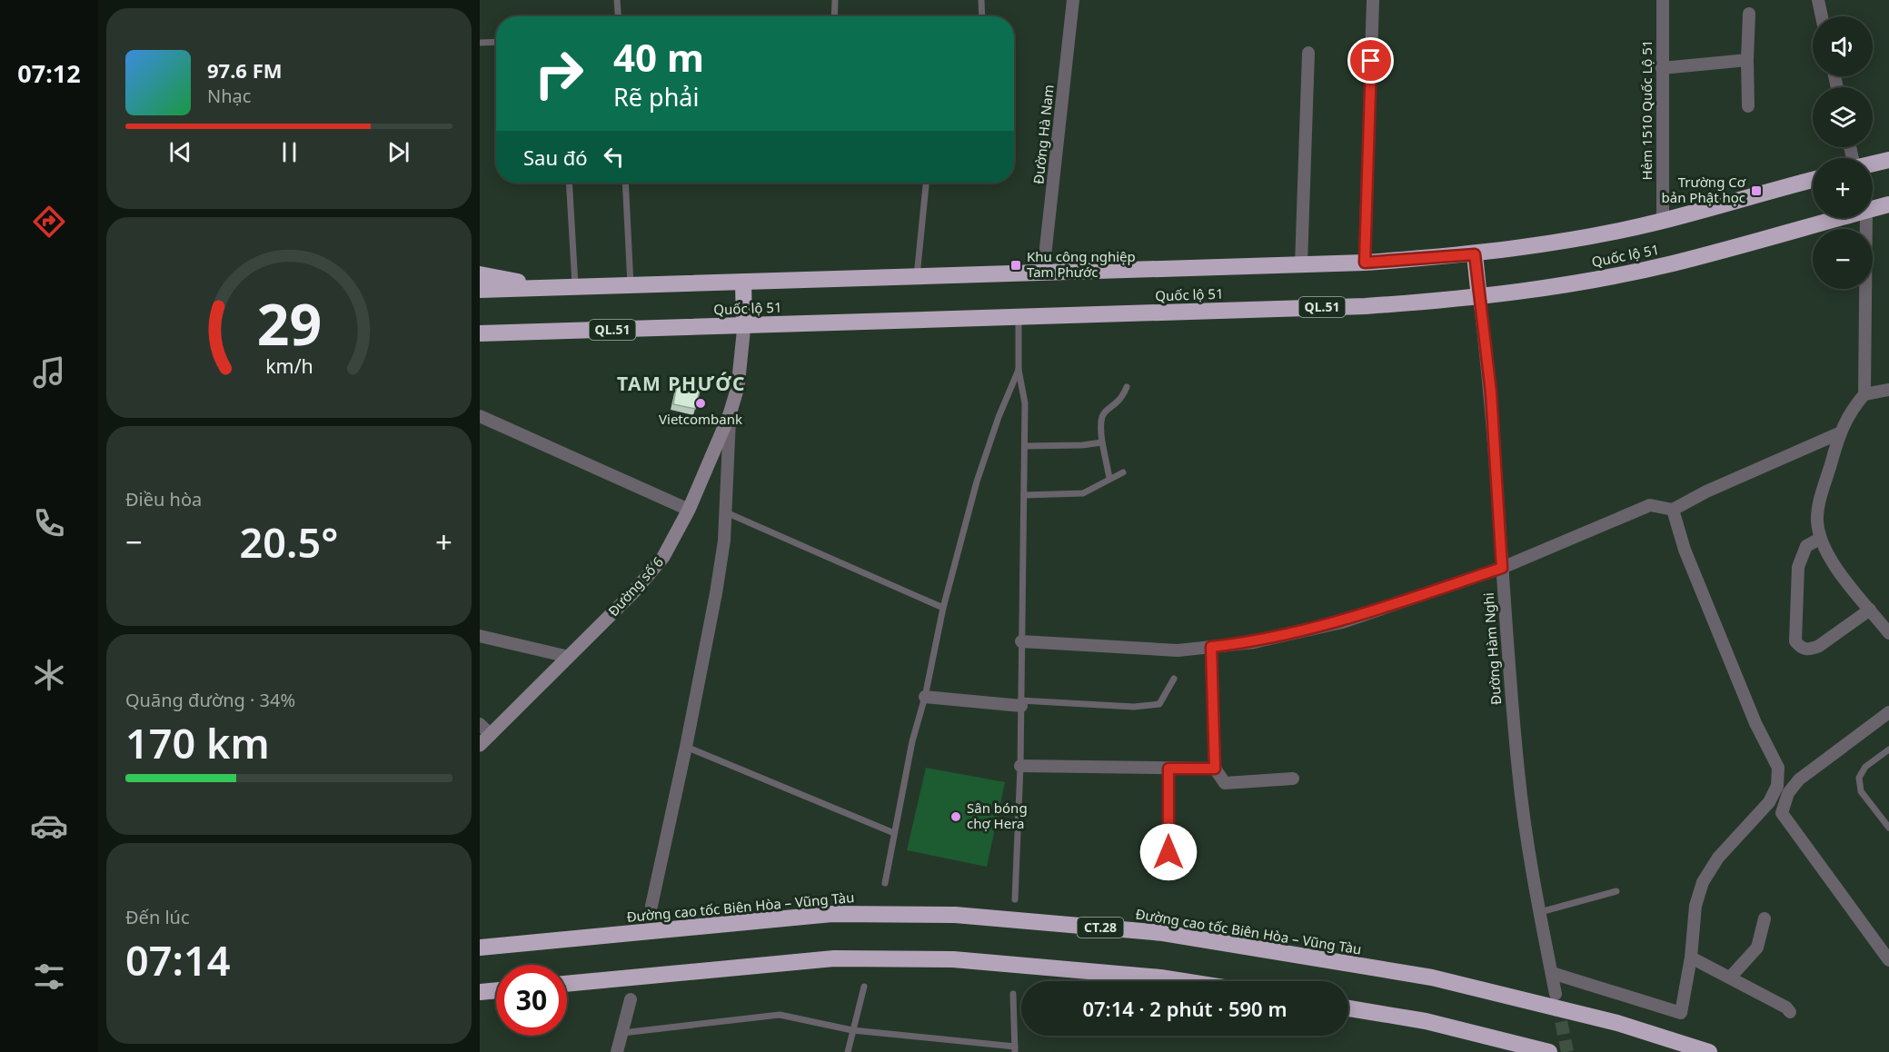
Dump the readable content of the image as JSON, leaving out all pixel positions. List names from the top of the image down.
{
  "streets": {
    "highway": [
      "Quốc lộ 51",
      "QL.51",
      "Đường cao tốc Biên Hòa – Vũng Tàu",
      "CT.28"
    ],
    "street": [
      "Hẻm 1510 Quốc Lộ 51",
      "Đường Hà Nam",
      "Đường số 6",
      "Đường Hàm Nghi"
    ]
  },
  "crossings": [
    ["Hẻm 1510 Quốc Lộ 51", "Quốc lộ 51"],
    ["Đường Hà Nam", "Quốc lộ 51"],
    ["Quốc lộ 51", "Đường số 6"],
    ["Quốc lộ 51", "Đường Hàm Nghi"]
  ],
  "districts": ["TAM PHƯỚC"],
  "places": {
    "transit": ["Trường Cơ bản Phật học", "Khu công nghiệp Tam Phước"],
    "other": ["Vietcombank", "Sân bóng chợ Hera"]
  },
  "page": {
    "tabs": "07:12",
    "map_buttons": ["+", "−"],
    "turn": ["40 m", "Rẽ phải"],
    "song": ["97.6 FM", "Nhạc"],
    "then": "Sau đó",
    "tile": [
      "Điều hòa",
      ["Quãng đường · 34%", "170 km"],
      ["Đến lúc", "07:14"]
    ],
    "heat": ["−", "20.5°", "+"],
    "limit": "30",
    "trip": "07:14 · 2 phút · 590 m",
    "gauge": ["29", "km/h"]
  }
}
